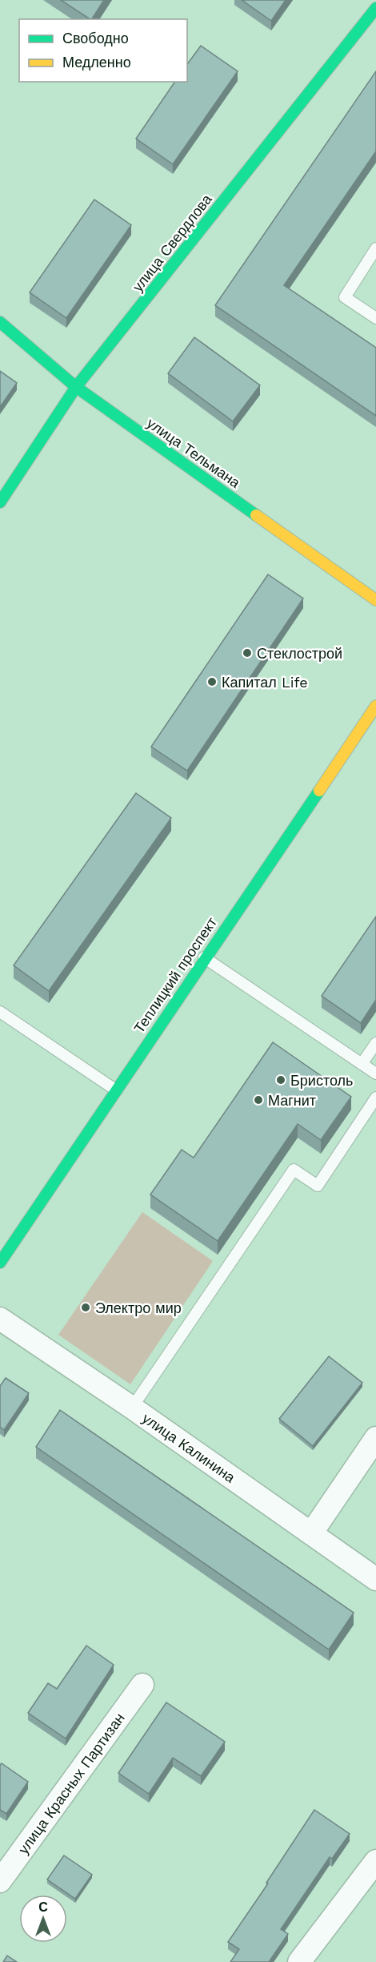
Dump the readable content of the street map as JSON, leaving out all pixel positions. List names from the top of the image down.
{
  "streets": {
    "street": [
      "улица Свердлова",
      "улица Тельмана",
      "Теплицкий проспект",
      "улица Калинина",
      "улица Красных Партизан"
    ]
  },
  "crossings": [
    ["улица Свердлова", "улица Тельмана"]
  ],
  "places": [
    "Стеклострой",
    "Капитал Life",
    "Бристоль",
    "Магнит",
    "Электро мир"
  ],
  "legend": ["Свободно", "Медленно"],
  "north": "top"
}
